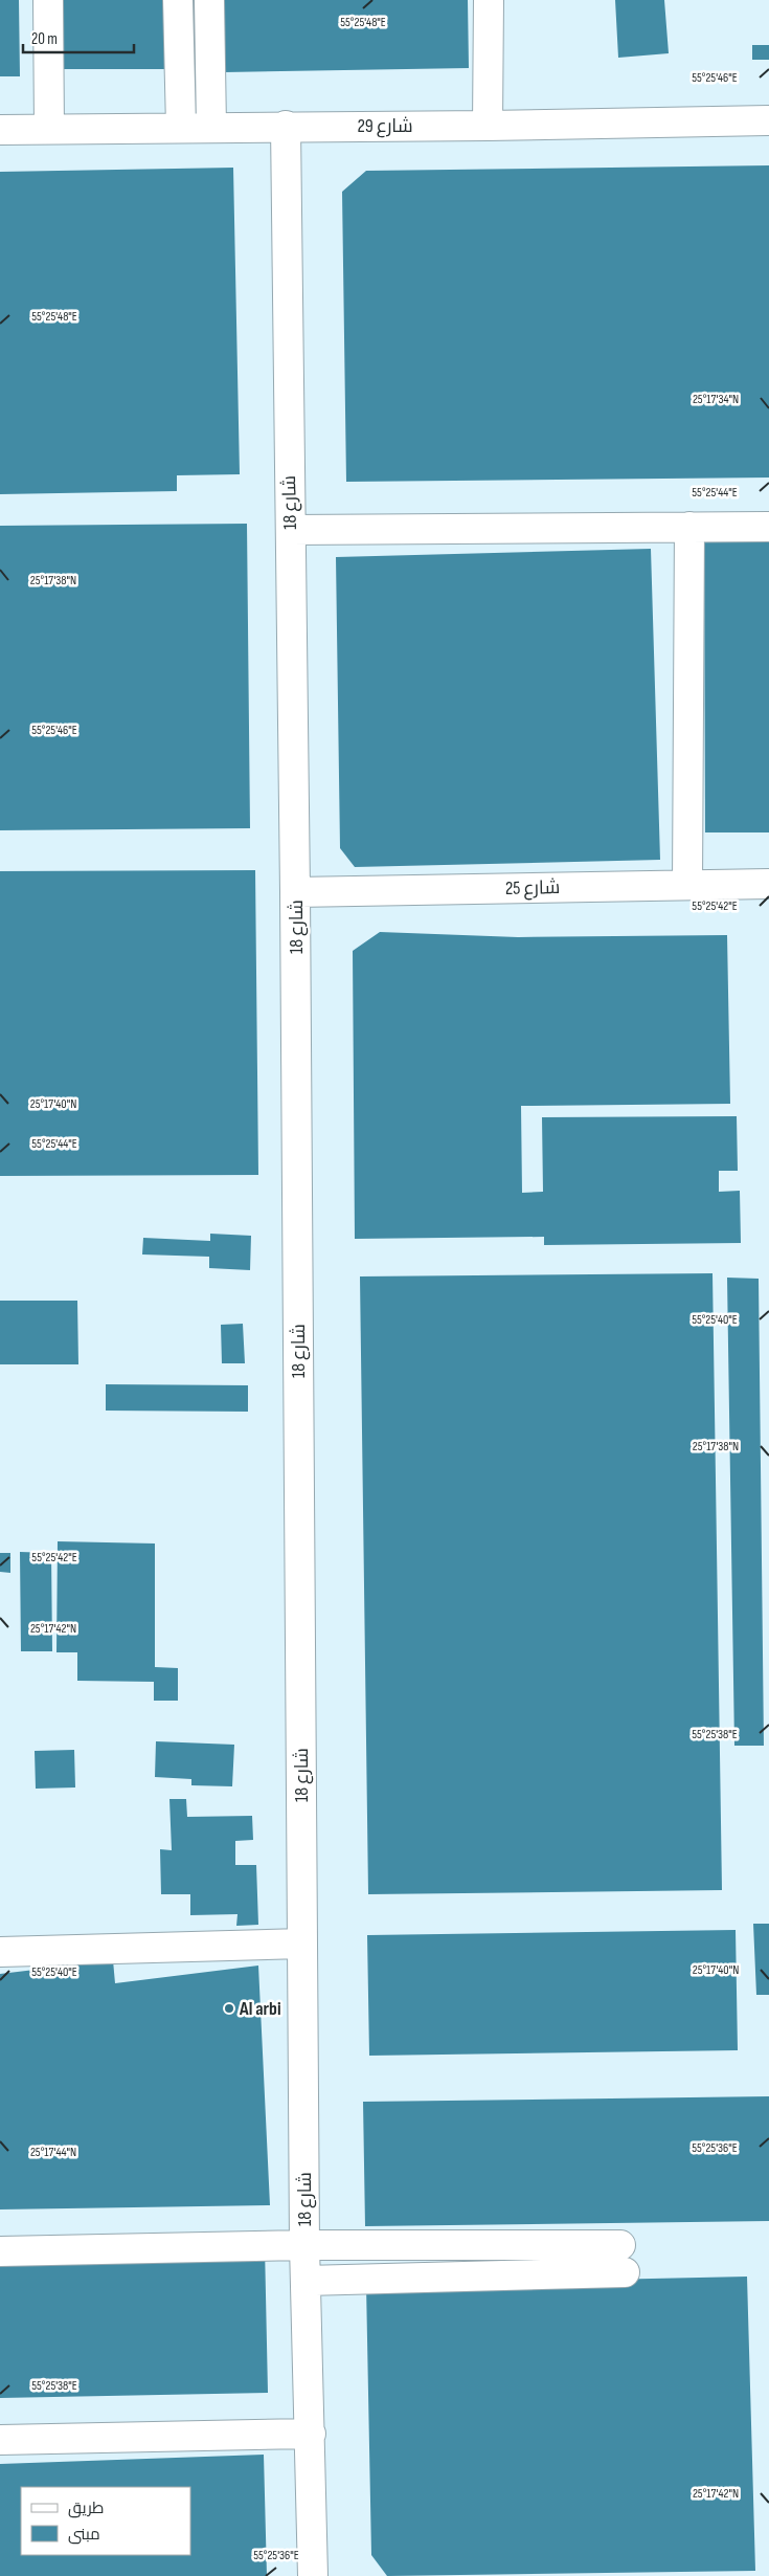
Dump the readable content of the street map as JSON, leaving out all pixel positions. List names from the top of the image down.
{
  "streets": {
    "street": ["شارع 29", "شارع 18", "شارع 25"]
  },
  "crossings": [
    ["شارع 29", "شارع 18"],
    ["شارع 18", "شارع 25"]
  ],
  "places": ["Al arbi"],
  "legend": ["طريق", "مبنى"],
  "scale_bar": "20 m",
  "coordinates": [
    "55°25'48\"E",
    "55°25'46\"E",
    "25°17'34\"N",
    "55°25'44\"E",
    "25°17'38\"N",
    "55°25'42\"E",
    "25°17'40\"N",
    "55°25'40\"E",
    "25°17'42\"N",
    "55°25'38\"E",
    "55°25'36\"E",
    "25°17'44\"N"
  ]
}
